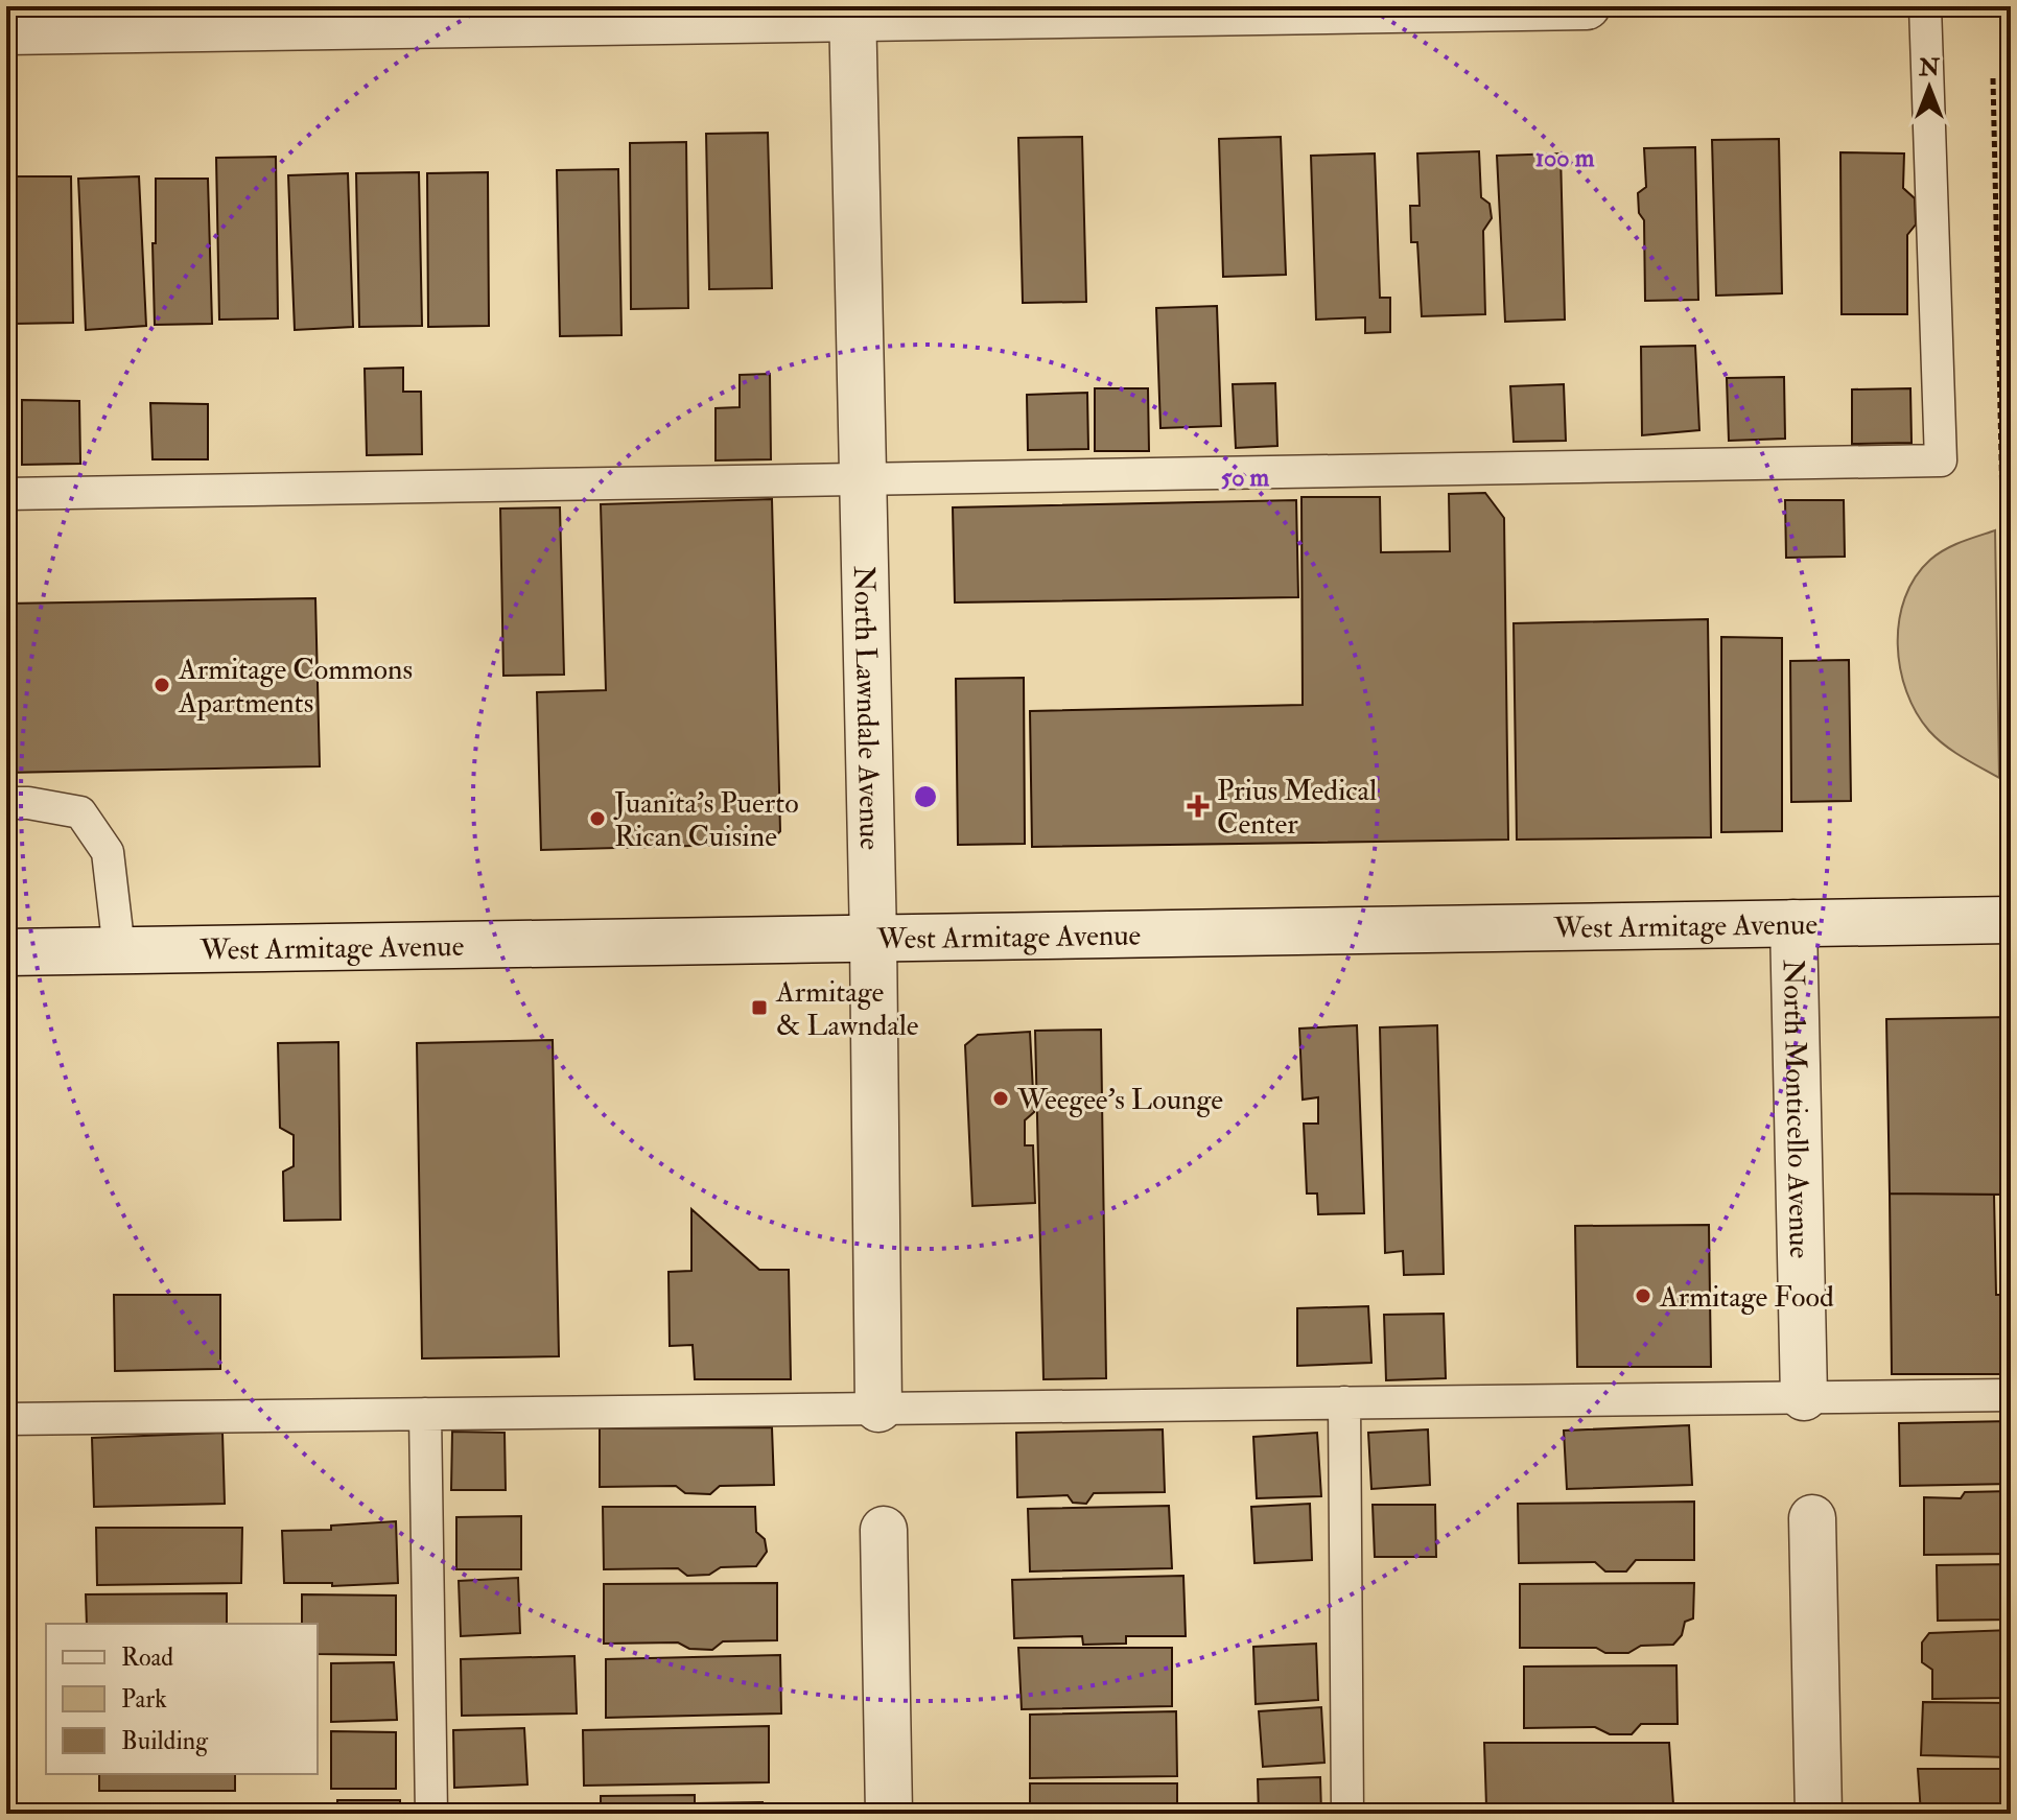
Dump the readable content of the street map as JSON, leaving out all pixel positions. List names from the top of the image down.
{
  "streets": {
    "street": ["North Lawndale Avenue", "West Armitage Avenue", "North Monticello Avenue"]
  },
  "crossings": [
    ["North Lawndale Avenue", "West Armitage Avenue"],
    ["West Armitage Avenue", "North Monticello Avenue"]
  ],
  "places": {
    "other": [
      "Armitage Commons Apartments",
      "Juanita's Puerto Rican Cuisine",
      "Weegee's Lounge",
      "Armitage Food"
    ],
    "health": ["Prius Medical Center"],
    "transit": ["Armitage & Lawndale"]
  },
  "legend": ["Road", "Park", "Building"],
  "north": "top",
  "rings": ["100 m", "50 m"]
}
